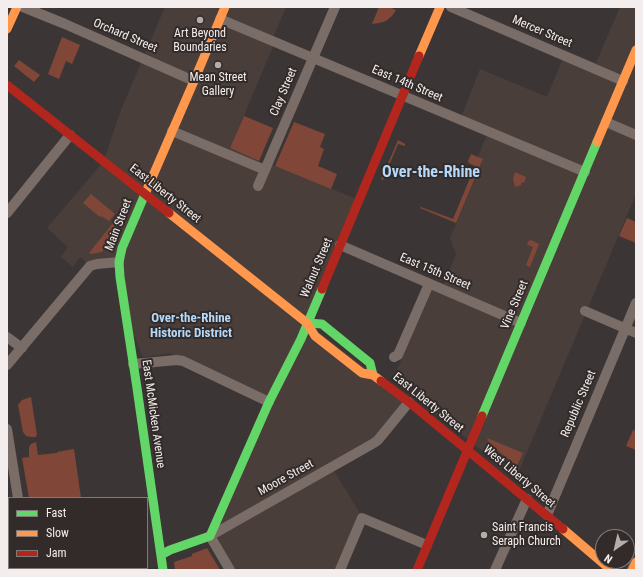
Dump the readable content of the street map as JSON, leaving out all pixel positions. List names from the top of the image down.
{
  "streets": {
    "main road": [
      "East Liberty Street",
      "Main Street",
      "Walnut Street",
      "Vine Street",
      "East McMicken Avenue",
      "West Liberty Street",
      "Moore Street"
    ],
    "street": [
      "Mercer Street",
      "Orchard Street",
      "East 14th Street",
      "Clay Street",
      "East 15th Street",
      "Republic Street"
    ]
  },
  "crossings": [
    ["Mercer Street", "Vine Street"],
    ["Orchard Street", "Main Street"],
    ["East 14th Street", "Clay Street"],
    ["East 14th Street", "Main Street"],
    ["East 14th Street", "Walnut Street"],
    ["East 14th Street", "Vine Street"],
    ["East Liberty Street", "Main Street"],
    ["East Liberty Street", "Walnut Street"],
    ["East Liberty Street", "Vine Street"],
    ["East Liberty Street", "West Liberty Street"],
    ["East Liberty Street", "Moore Street"],
    ["Main Street", "East McMicken Avenue"],
    ["Walnut Street", "East 15th Street"],
    ["Walnut Street", "Moore Street"],
    ["East 15th Street", "Vine Street"],
    ["Vine Street", "West Liberty Street"],
    ["Republic Street", "West Liberty Street"],
    ["East McMicken Avenue", "Moore Street"]
  ],
  "districts": ["Over-the-Rhine", "Over-the-Rhine Historic District"],
  "places": ["Art Beyond Boundaries", "Mean Street Gallery", "Saint Francis Seraph Church"],
  "legend": ["Fast", "Slow", "Jam"],
  "north": "bottom left"
}
